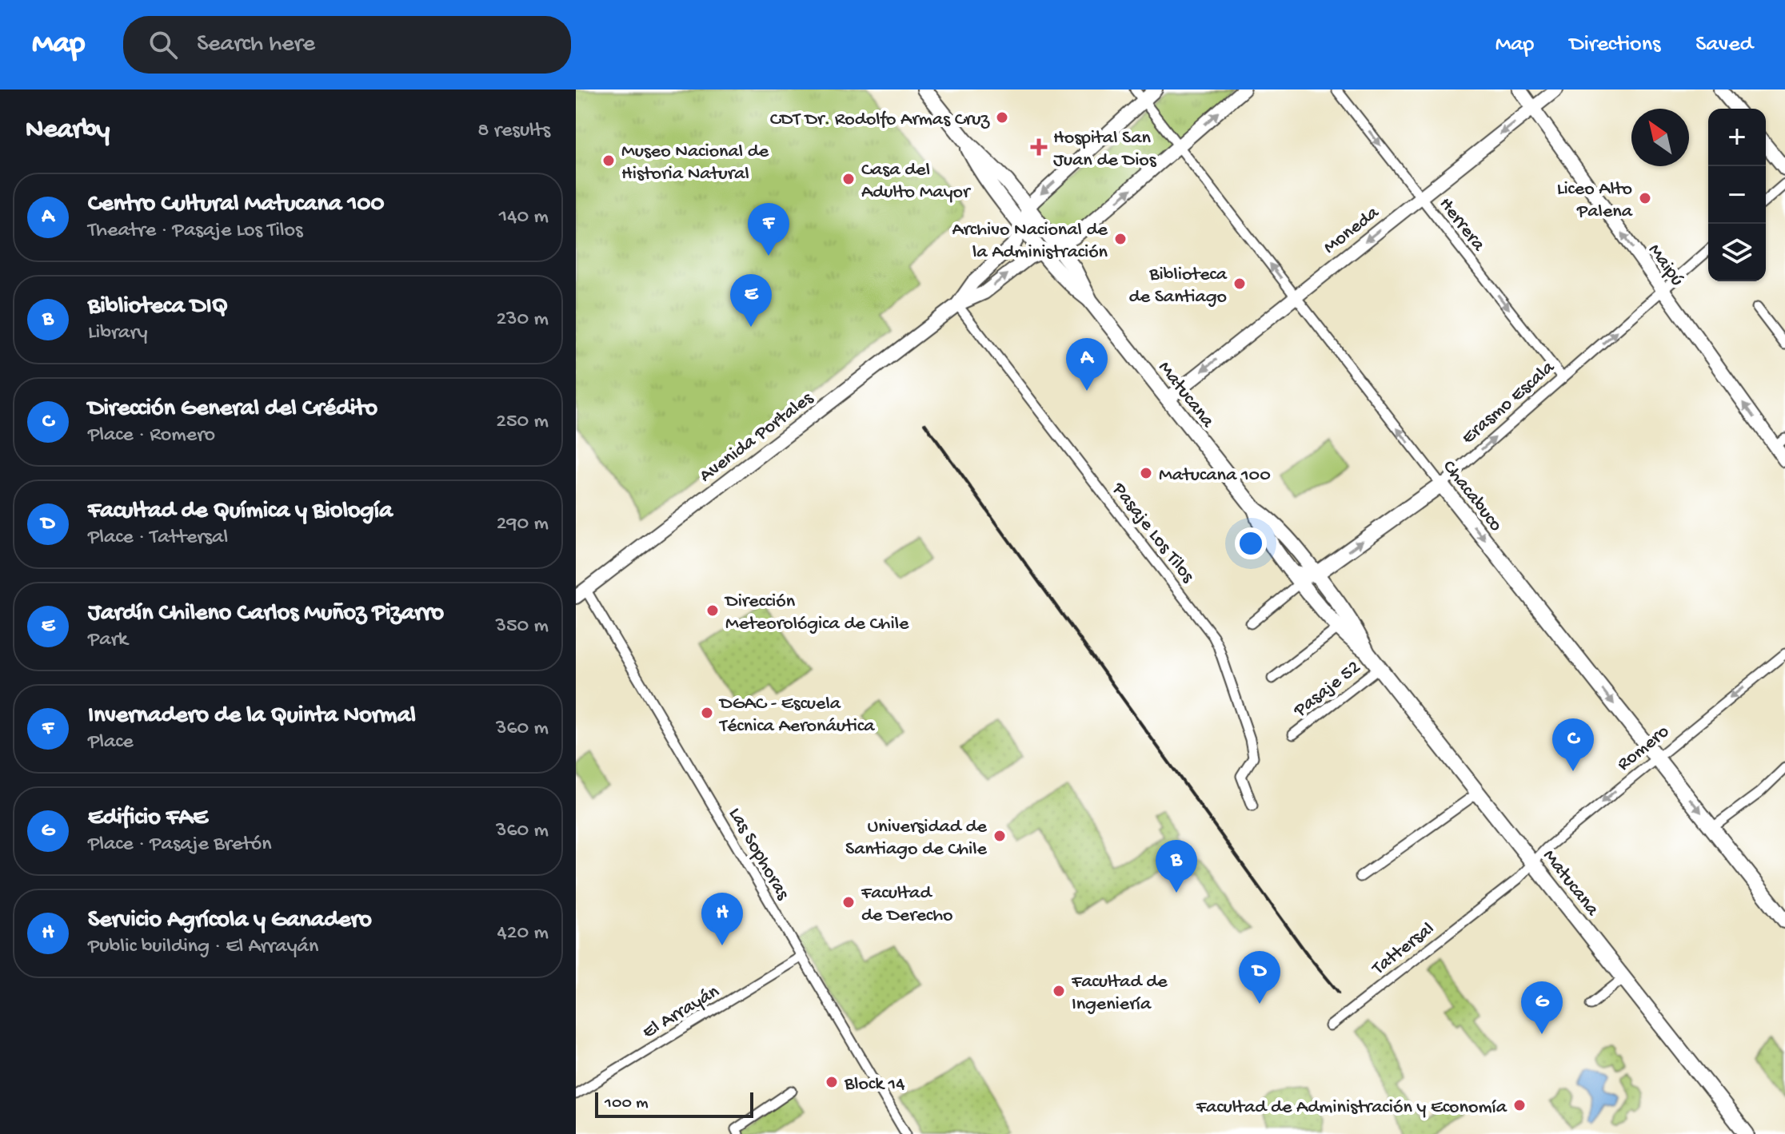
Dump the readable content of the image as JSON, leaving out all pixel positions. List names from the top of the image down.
{
  "streets": {
    "main road": ["Matucana", "Erasmo Escala", "Chacabuco"],
    "street": [
      "Herrera",
      "Moneda",
      "Maipú",
      "Avenida Portales",
      "Pasaje Los Tilos",
      "Pasaje 52",
      "Romero",
      "Las Sophoras",
      "Tattersal",
      "El Arrayán"
    ]
  },
  "crossings": [
    ["Herrera", "Moneda"],
    ["Herrera", "Erasmo Escala"],
    ["Moneda", "Maipú"],
    ["Moneda", "Matucana"],
    ["Moneda", "Chacabuco"],
    ["Maipú", "Erasmo Escala"],
    ["Matucana", "Erasmo Escala"],
    ["Matucana", "Avenida Portales"],
    ["Matucana", "Pasaje 52"],
    ["Matucana", "Romero"],
    ["Erasmo Escala", "Chacabuco"],
    ["Avenida Portales", "Chacabuco"],
    ["Avenida Portales", "Pasaje Los Tilos"],
    ["Avenida Portales", "Las Sophoras"],
    ["Chacabuco", "Romero"],
    ["Romero", "Tattersal"],
    ["Las Sophoras", "El Arrayán"]
  ],
  "one_way": [
    "Herrera",
    "Moneda",
    "Maipú",
    "Erasmo Escala",
    "Romero"
  ],
  "places": {
    "other": [
      "CDT Dr. Rodolfo Armas Cruz",
      "Museo Nacional de Historia Natural",
      "Casa del Adulto Mayor",
      "Liceo Alto Palena",
      "Archivo Nacional de la Administración",
      "Biblioteca de Santiago",
      "Matucana 100",
      "Dirección Meteorológica de Chile",
      "DGAC - Escuela Técnica Aeronáutica",
      "Universidad de Santiago de Chile",
      "Facultad de Derecho",
      "Facultad de Ingeniería",
      "Block 14",
      "Facultad de Administración y Economía"
    ],
    "health": ["Hospital San Juan de Dios"]
  },
  "scale_bar": "100 m",
  "north": "top left",
  "page": {
    "header": "Map",
    "search": "Search here",
    "nav": ["Map", "Directions", "Saved"],
    "heading": ["Nearby", "8 results"],
    "map_buttons": ["+", "−"],
    "list": [
      {
        "mark": "A",
        "name": "Centro Cultural Matucana 100",
        "note": "Theatre · Pasaje Los Tilos",
        "value": "140 m"
      },
      {
        "mark": "B",
        "name": "Biblioteca DIQ",
        "note": "Library",
        "value": "230 m"
      },
      {
        "mark": "C",
        "name": "Dirección General del Crédito",
        "note": "Place · Romero",
        "value": "250 m"
      },
      {
        "mark": "D",
        "name": "Facultad de Química y Biología",
        "note": "Place · Tattersal",
        "value": "290 m"
      },
      {
        "mark": "E",
        "name": "Jardín Chileno Carlos Muñoz Pizarro",
        "note": "Park",
        "value": "350 m"
      },
      {
        "mark": "F",
        "name": "Invernadero de la Quinta Normal",
        "note": "Place",
        "value": "360 m"
      },
      {
        "mark": "G",
        "name": "Edificio FAE",
        "note": "Place · Pasaje Bretón",
        "value": "360 m"
      },
      {
        "mark": "H",
        "name": "Servicio Agrícola y Ganadero",
        "note": "Public building · El Arrayán",
        "value": "420 m"
      }
    ],
    "pins": [
      "F",
      "E",
      "A",
      "C",
      "B",
      "H",
      "D",
      "G"
    ],
    "scale": "100 m"
  }
}
